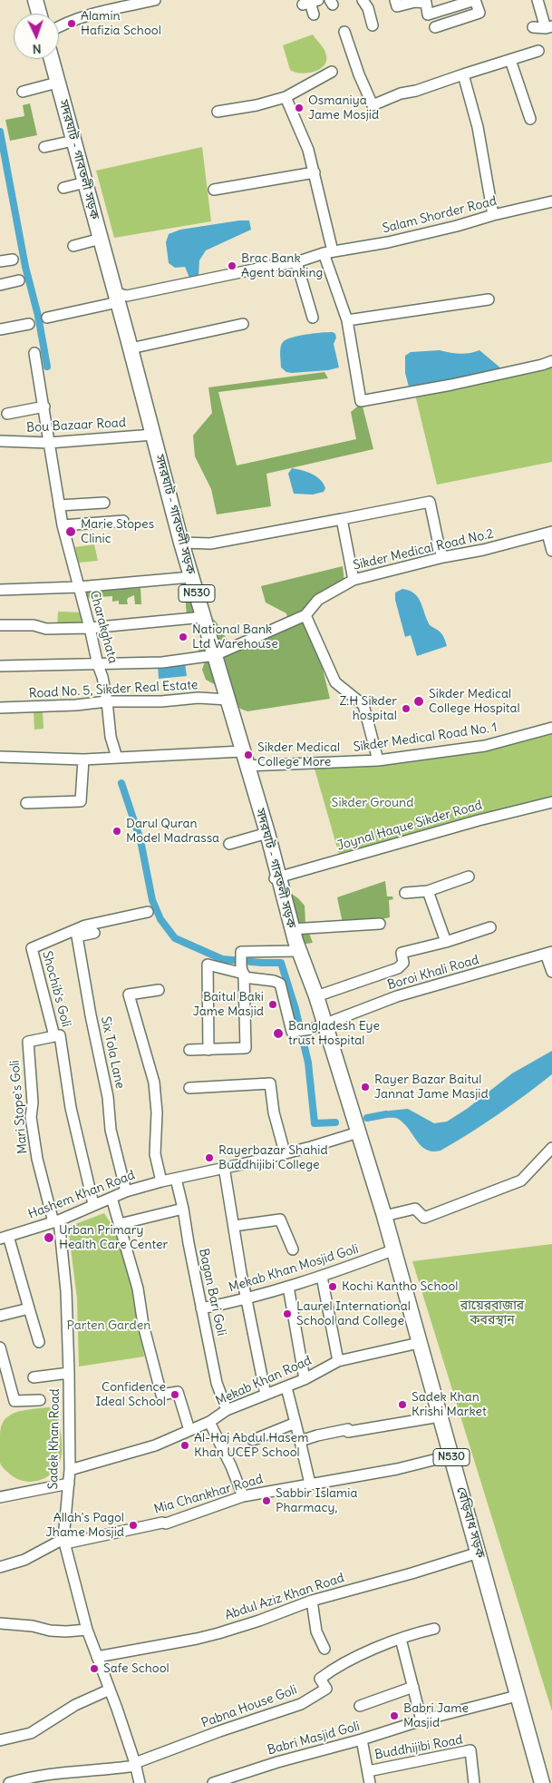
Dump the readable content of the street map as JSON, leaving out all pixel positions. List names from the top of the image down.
{
  "streets": {
    "highway": ["সদরঘাট - গাবতলী সড়ক", "N530", "বেড়িবাধ সড়ক"],
    "street": [
      "Salam Shorder Road",
      "Bou Bazaar Road",
      "Sikder Medical Road No.2",
      "Charakghata",
      "Road No. 5, Sikder Real Estate",
      "Sikder Medical Road No. 1",
      "Joynal Haque Sikder Road",
      "Boroi Khali Road",
      "Shochib's Goli",
      "Six Tola Lane",
      "Mari Stope's Goli",
      "Hashem Khan Road",
      "Mekab Khan Mosjid Goli",
      "Bagan Bari Goli",
      "Mekab Khan Road",
      "Sadek Khan Road",
      "Mia Chankhar Road",
      "Abdul Aziz Khan Road",
      "Pabna House Goli",
      "Babri Masjid Goli",
      "Buddhijibi Road"
    ]
  },
  "crossings": [
    ["সদরঘাট - গাবতলী সড়ক", "Salam Shorder Road"],
    ["সদরঘাট - গাবতলী সড়ক", "Bou Bazaar Road"],
    ["সদরঘাট - গাবতলী সড়ক", "Sikder Medical Road No.2"],
    ["সদরঘাট - গাবতলী সড়ক", "Road No. 5, Sikder Real Estate"],
    ["সদরঘাট - গাবতলী সড়ক", "Sikder Medical Road No. 1"],
    ["সদরঘাট - গাবতলী সড়ক", "Joynal Haque Sikder Road"],
    ["সদরঘাট - গাবতলী সড়ক", "Boroi Khali Road"],
    ["সদরঘাট - গাবতলী সড়ক", "Hashem Khan Road"],
    ["সদরঘাট - গাবতলী সড়ক", "বেড়িবাধ সড়ক"],
    ["Bou Bazaar Road", "Charakghata"],
    ["Sikder Medical Road No.2", "Charakghata"],
    ["Charakghata", "Road No. 5, Sikder Real Estate"],
    ["Shochib's Goli", "Mari Stope's Goli"],
    ["Shochib's Goli", "Hashem Khan Road"],
    ["Six Tola Lane", "Hashem Khan Road"],
    ["Mari Stope's Goli", "Hashem Khan Road"],
    ["Mari Stope's Goli", "Sadek Khan Road"],
    ["Hashem Khan Road", "Bagan Bari Goli"],
    ["Hashem Khan Road", "Sadek Khan Road"],
    ["Hashem Khan Road", "বেড়িবাধ সড়ক"],
    ["Mekab Khan Mosjid Goli", "Bagan Bari Goli"],
    ["Mekab Khan Mosjid Goli", "বেড়িবাধ সড়ক"],
    ["Bagan Bari Goli", "Mekab Khan Road"],
    ["Mekab Khan Road", "Sadek Khan Road"],
    ["Mekab Khan Road", "বেড়িবাধ সড়ক"],
    ["Sadek Khan Road", "Mia Chankhar Road"],
    ["Sadek Khan Road", "Abdul Aziz Khan Road"],
    ["Sadek Khan Road", "Pabna House Goli"],
    ["Mia Chankhar Road", "বেড়িবাধ সড়ক"],
    ["বেড়িবাধ সড়ক", "Abdul Aziz Khan Road"],
    ["বেড়িবাধ সড়ক", "Babri Masjid Goli"],
    ["Babri Masjid Goli", "Buddhijibi Road"]
  ],
  "parks": ["Sikder Ground", "রায়েরবাজার কবরস্থান", "Parten Garden"],
  "places": [
    "Alamin Hafizia School",
    "Osmaniya Jame Mosjid",
    "Brac Bank Agent banking",
    "Marie Stopes Clinic",
    "National Bank Ltd Warehouse",
    "Sikder Medical College Hospital",
    "Z.H Sikder hospital",
    "Sikder Medical College More",
    "Darul Quran Model Madrassa",
    "Baitul Baki Jame Masjid",
    "Bangladesh Eye trust Hospital",
    "Rayer Bazar Baitul Jannat Jame Masjid",
    "Rayerbazar Shahid Buddhijibi College",
    "Urban Primary Health Care Center",
    "Kochi Kantho School",
    "Laurel International School and College",
    "Confidence Ideal School",
    "Sadek Khan Krishi Market",
    "Al-Haj Abdul Hasem Khan UCEP School",
    "Sabbir Islamia Pharmacy,",
    "Allah's Pagol Jhame Mosjid",
    "Safe School",
    "Babri Jame Masjid"
  ],
  "north": "bottom"
}
